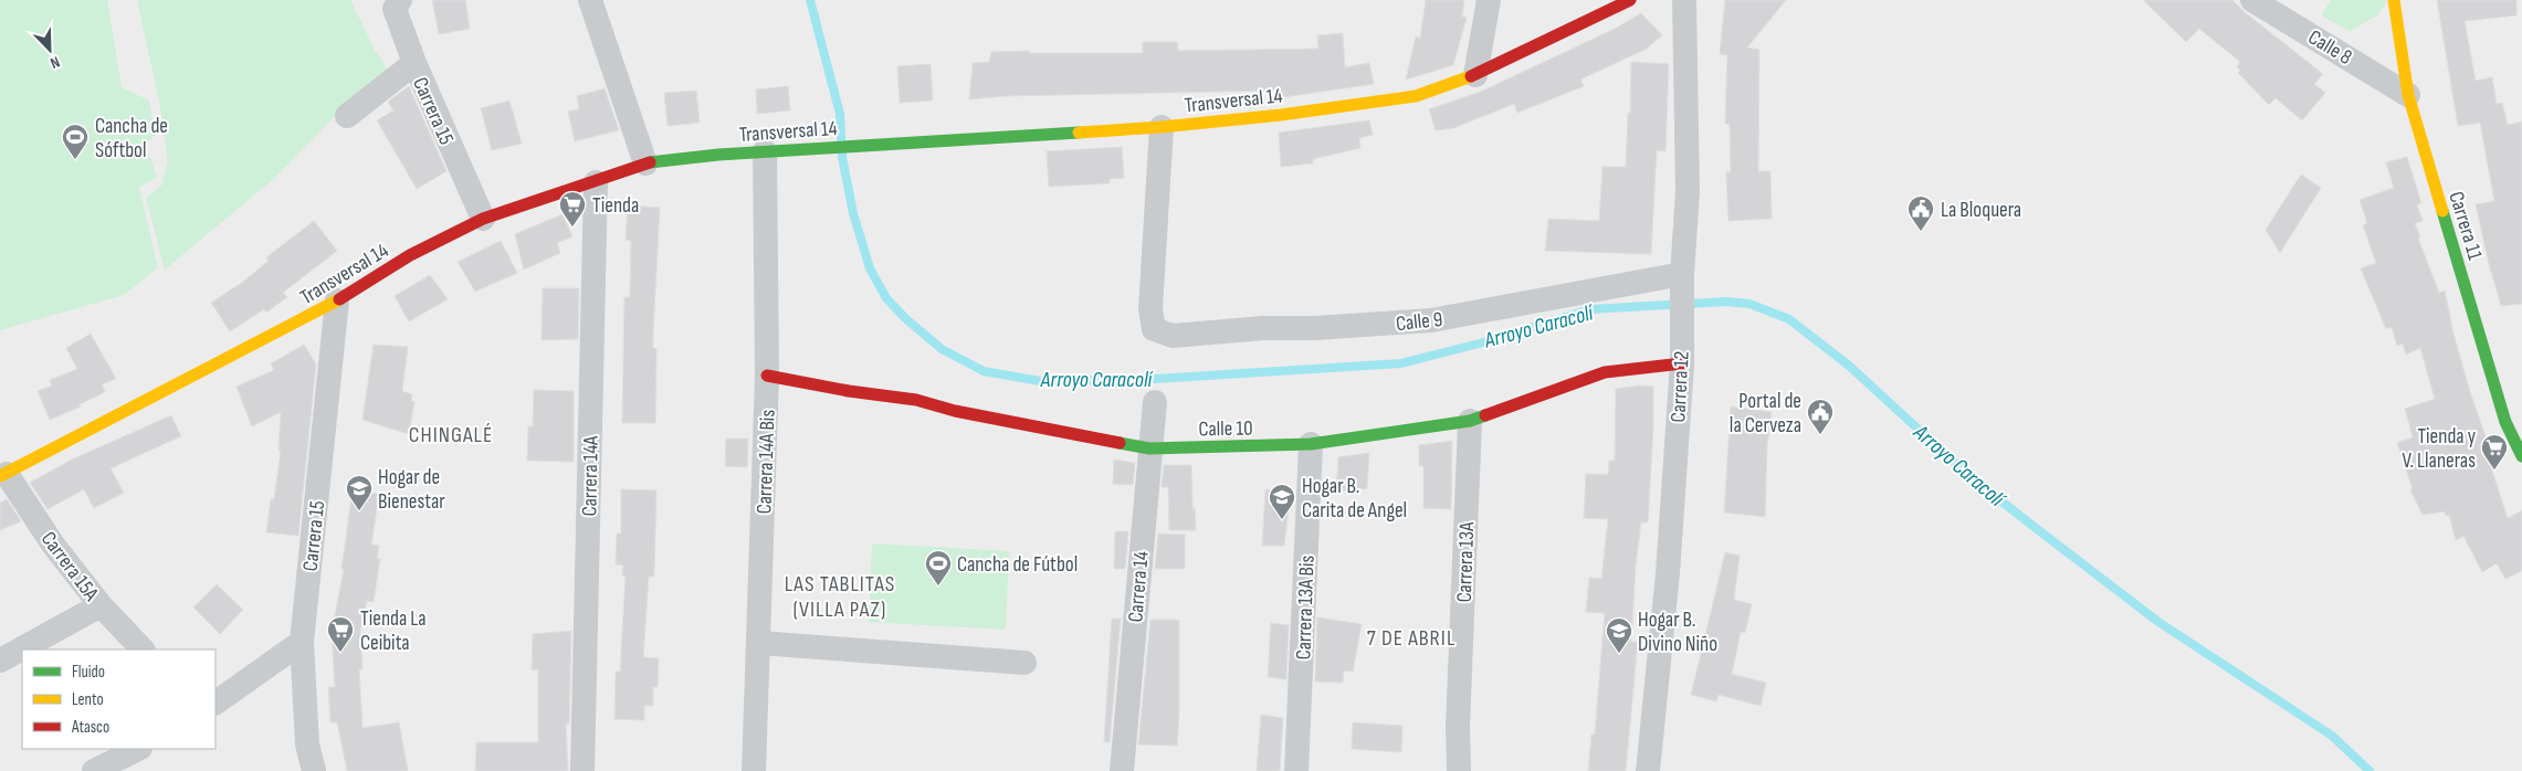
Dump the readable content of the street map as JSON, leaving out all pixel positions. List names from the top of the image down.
{
  "streets": {
    "street": [
      "Calle 8",
      "Transversal 14",
      "Carrera 15",
      "Carrera 11",
      "Calle 9",
      "Carrera 12",
      "Calle 10",
      "Carrera 14A Bis",
      "Carrera 14A",
      "Carrera 13A",
      "Carrera 15A",
      "Carrera 14",
      "Carrera 13A Bis"
    ]
  },
  "crossings": [
    ["Calle 8", "Carrera 11"],
    ["Transversal 14", "Carrera 15"],
    ["Transversal 14", "Calle 9"],
    ["Transversal 14", "Carrera 14A Bis"],
    ["Transversal 14", "Carrera 14A"],
    ["Transversal 14", "Carrera 15A"],
    ["Calle 9", "Carrera 12"],
    ["Carrera 12", "Calle 10"],
    ["Calle 10", "Carrera 14A Bis"],
    ["Calle 10", "Carrera 13A"],
    ["Calle 10", "Carrera 14"],
    ["Calle 10", "Carrera 13A Bis"]
  ],
  "districts": ["CHINGALÉ", "LAS TABLITAS (VILLA PAZ)", "7 DE ABRIL"],
  "water": ["Arroyo Caracolí"],
  "places": {
    "sports": ["Cancha de Sóftbol", "Cancha de Fútbol"],
    "supermarket": ["Tienda", "Tienda y V. Llaneras", "Tienda La Ceibita"],
    "public building": ["La Bloquera", "Portal de la Cerveza"],
    "school or university": ["Hogar de Bienestar", "Hogar B. Carita de Angel", "Hogar B. Divino Niño"]
  },
  "legend": ["Fluido", "Lento", "Atasco"],
  "north": "bottom right"
}
